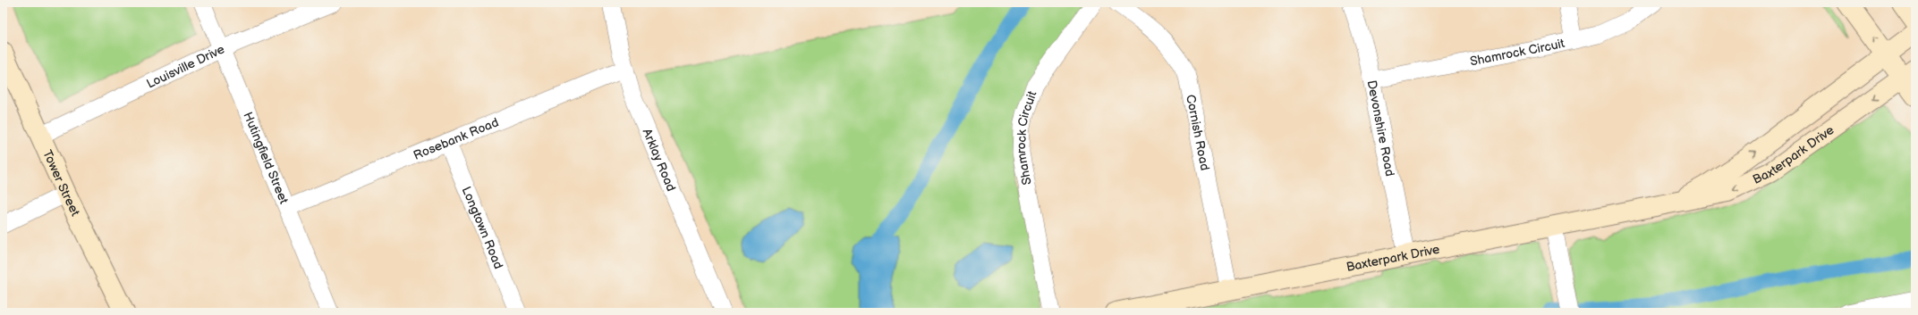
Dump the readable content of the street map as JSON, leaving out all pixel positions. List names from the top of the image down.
{
  "streets": {
    "street": [
      "Shamrock Circuit",
      "Louisville Drive",
      "Devonshire Road",
      "Cornish Road",
      "Rosebank Road",
      "Baxterpark Drive",
      "Hutingfield Street",
      "Arklay Road",
      "Tower Street",
      "Longtown Road"
    ]
  },
  "crossings": [
    ["Shamrock Circuit", "Devonshire Road"],
    ["Louisville Drive", "Hutingfield Street"],
    ["Louisville Drive", "Tower Street"],
    ["Devonshire Road", "Baxterpark Drive"],
    ["Cornish Road", "Baxterpark Drive"],
    ["Rosebank Road", "Hutingfield Street"],
    ["Rosebank Road", "Arklay Road"],
    ["Rosebank Road", "Longtown Road"]
  ]
}
